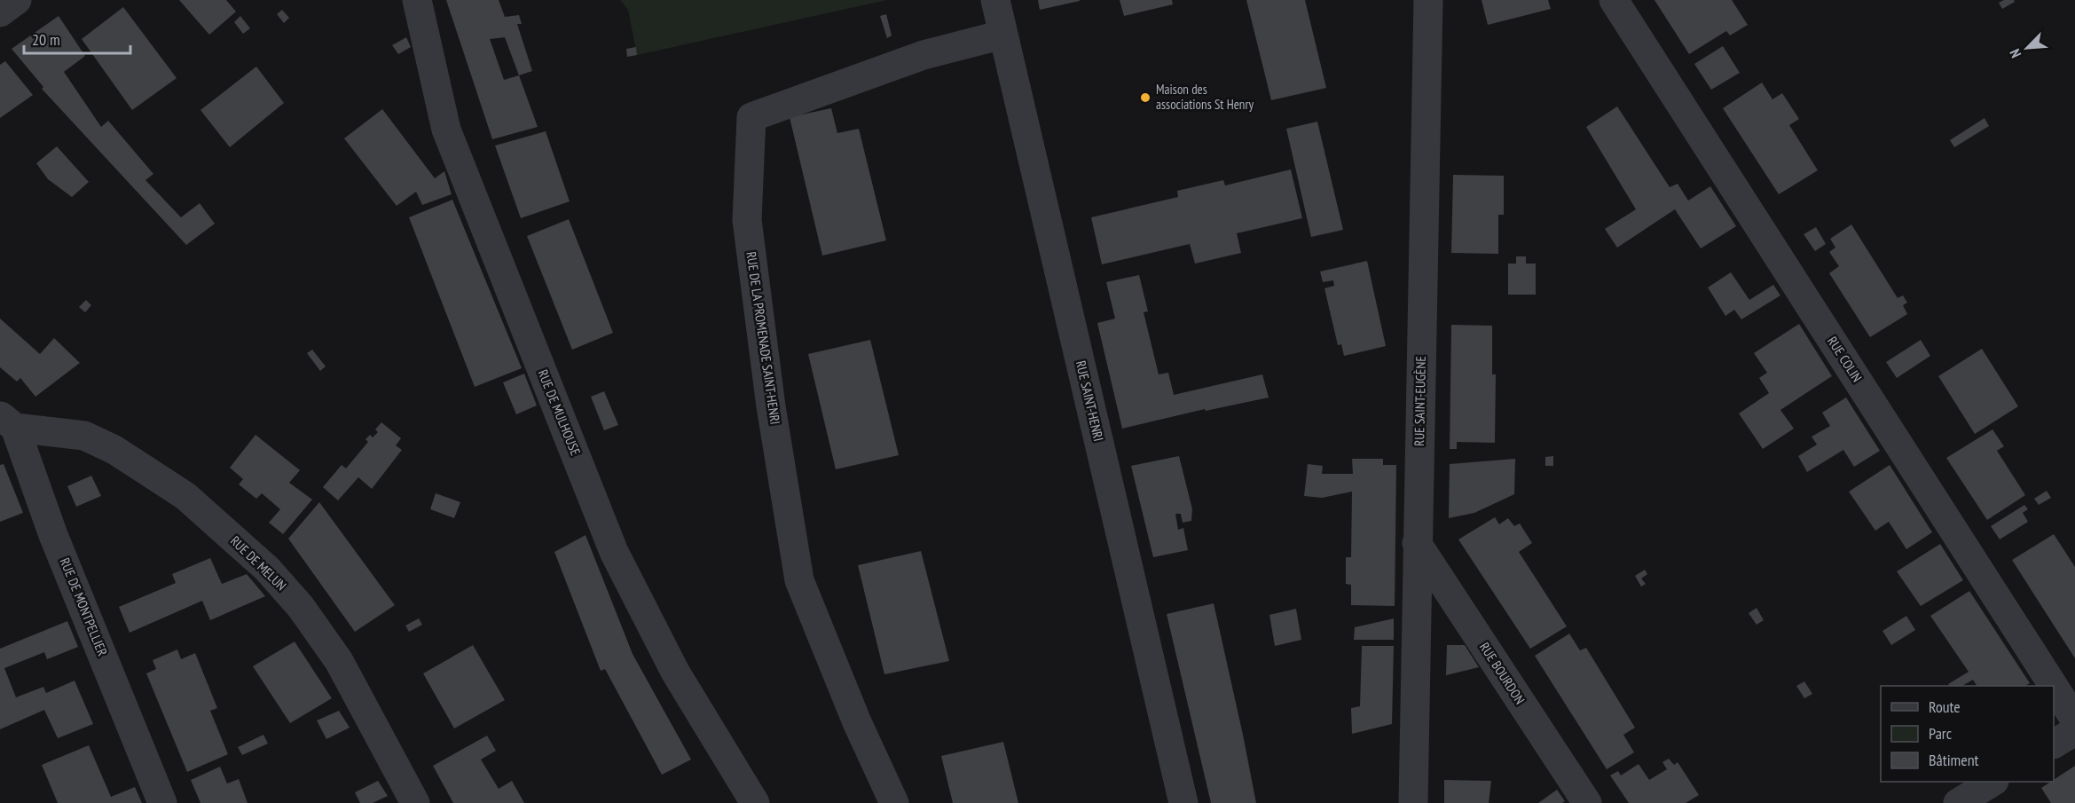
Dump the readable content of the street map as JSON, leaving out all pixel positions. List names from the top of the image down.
{
  "streets": {
    "street": [
      "RUE DE LA PROMENADE SAINT-HENRI",
      "RUE COLIN",
      "RUE SAINT-HENRI",
      "RUE SAINT-EUGÈNE",
      "RUE DE MULHOUSE",
      "RUE DE MELUN",
      "RUE DE MONTPELLIER",
      "RUE BOURDON"
    ]
  },
  "crossings": [
    ["RUE DE LA PROMENADE SAINT-HENRI", "RUE SAINT-HENRI"],
    ["RUE SAINT-EUGÈNE", "RUE BOURDON"],
    ["RUE DE MELUN", "RUE DE MONTPELLIER"]
  ],
  "places": ["Maison des associations St Henry"],
  "legend": ["Route", "Parc", "Bâtiment"],
  "scale_bar": "20 m",
  "north": "bottom left"
}
